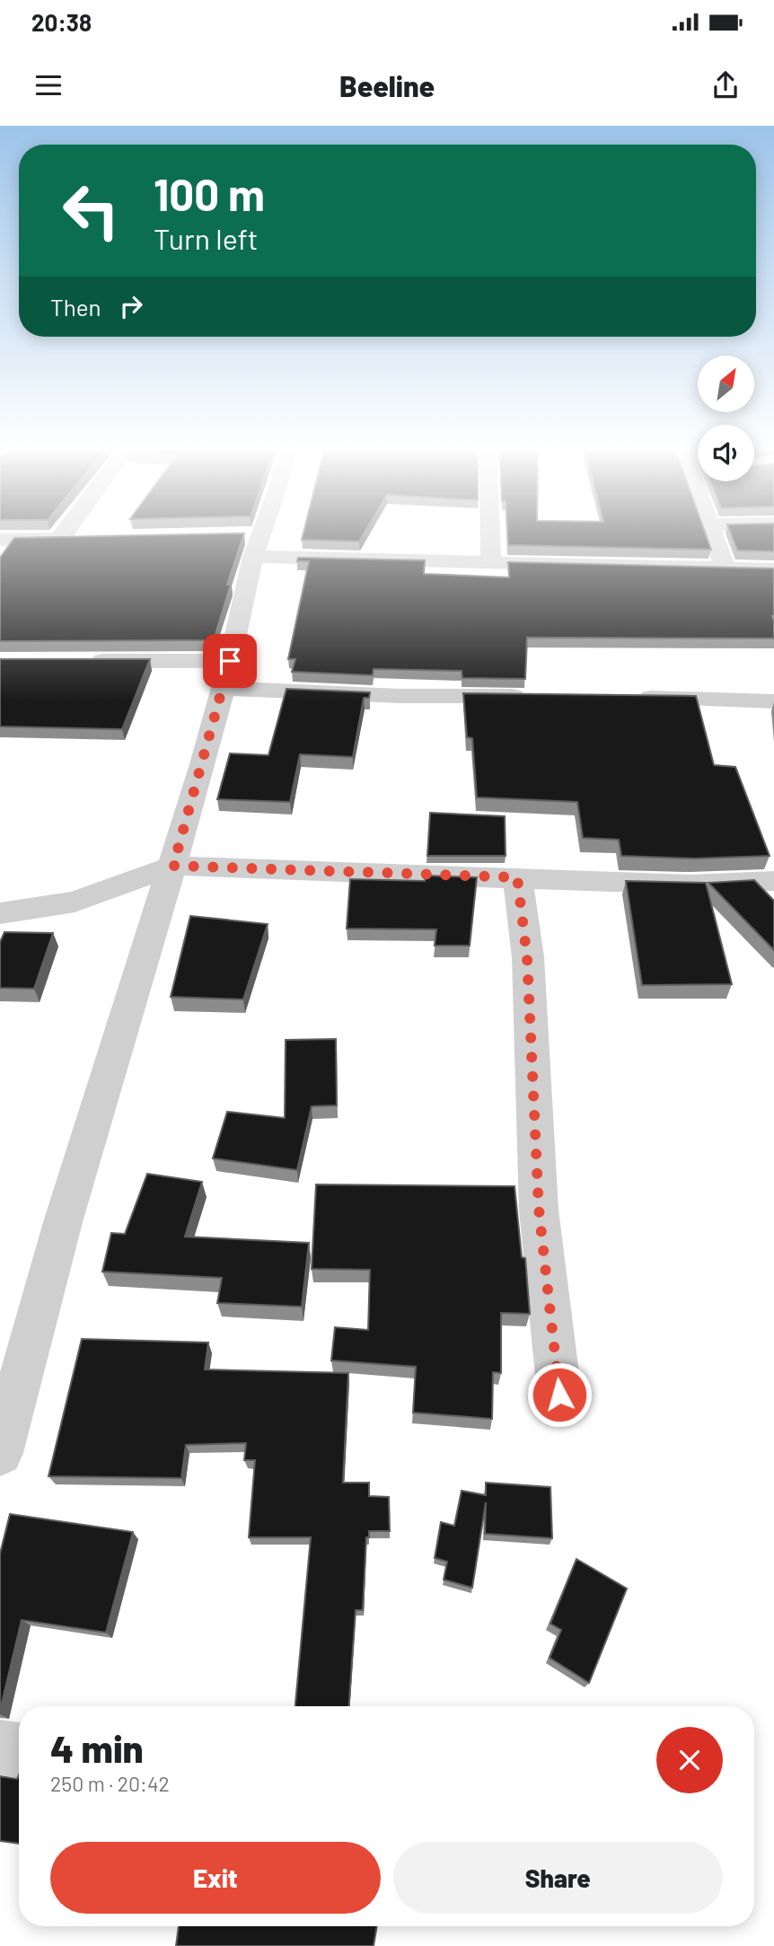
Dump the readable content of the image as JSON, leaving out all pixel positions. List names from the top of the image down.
{
  "north": "top right",
  "page": {
    "status": "20:38",
    "header": "Beeline",
    "turn": ["100 m", "Turn left"],
    "then": "Then",
    "heading": ["4 min", "250 m · 20:42"],
    "buttons": ["Exit", "Share"]
  }
}
